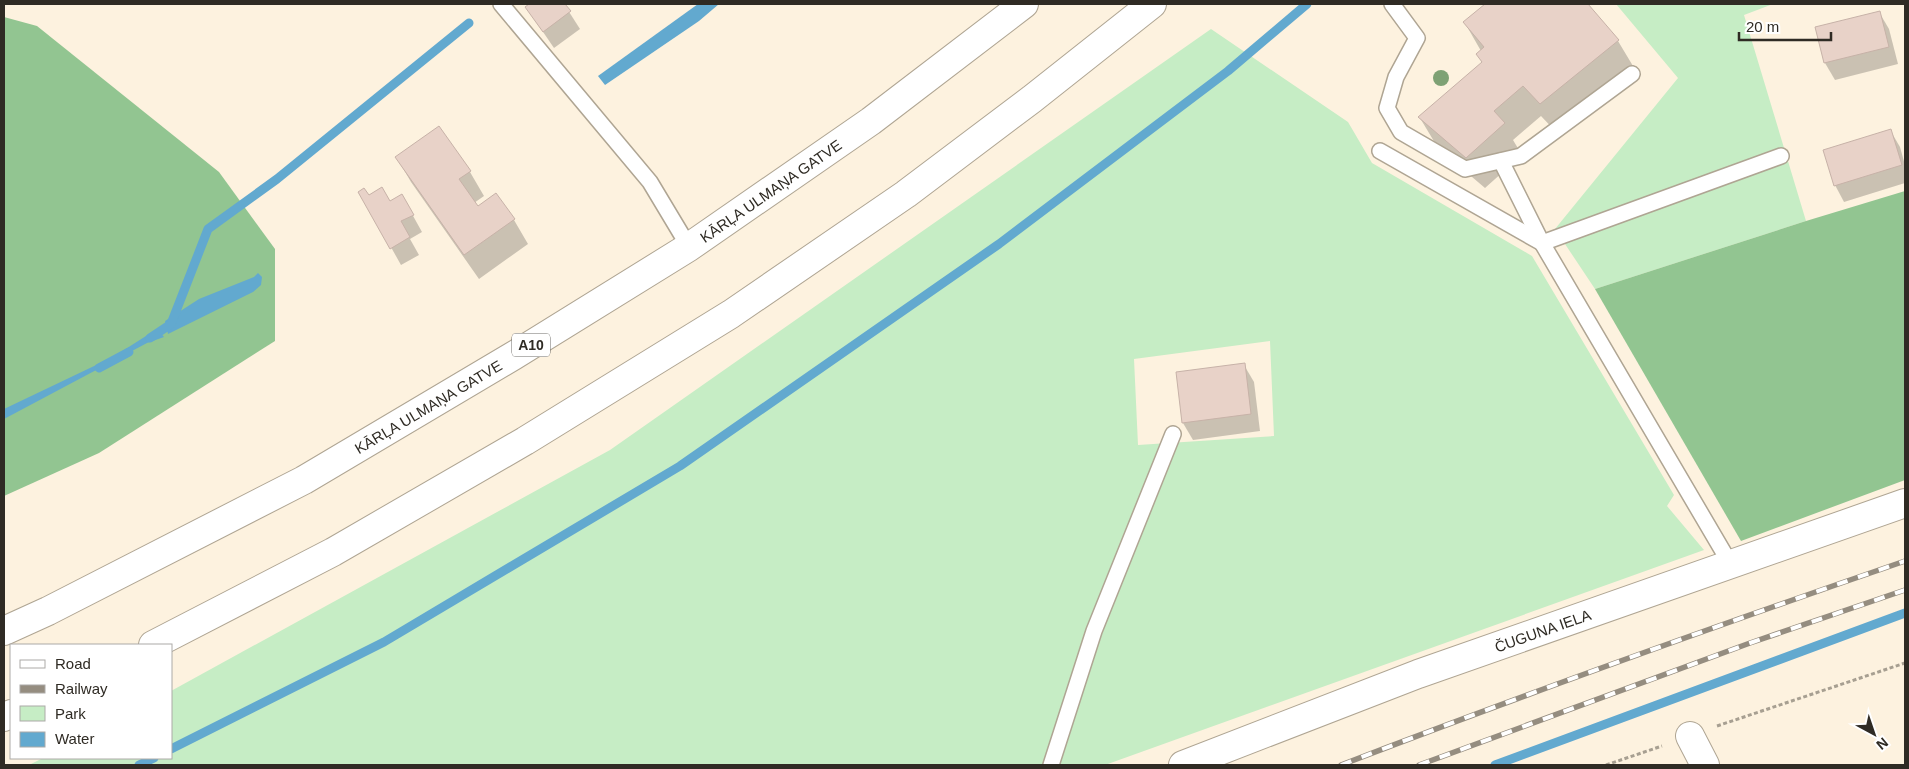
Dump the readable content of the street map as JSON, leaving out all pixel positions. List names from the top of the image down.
{
  "streets": {
    "main road": ["KĀRĻA ULMAŅA GATVE", "A10", "ČUGUNA IELA"]
  },
  "legend": [
    "Road",
    "Railway",
    "Park",
    "Water"
  ],
  "scale_bar": "20 m",
  "north": "bottom right"
}
